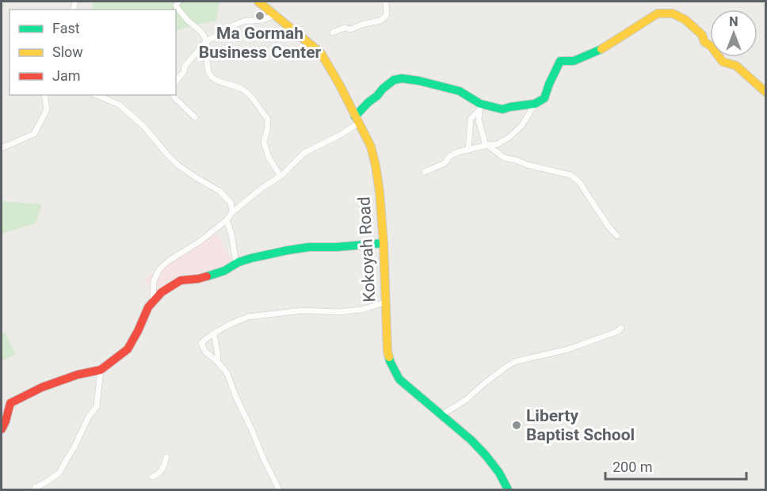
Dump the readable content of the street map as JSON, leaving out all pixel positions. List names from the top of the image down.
{
  "streets": {
    "street": ["Kokoyah Road"]
  },
  "places": ["Ma Gormah Business Center", "Liberty Baptist School"],
  "legend": ["Fast", "Slow", "Jam"],
  "scale_bar": "200 m",
  "north": "top"
}
